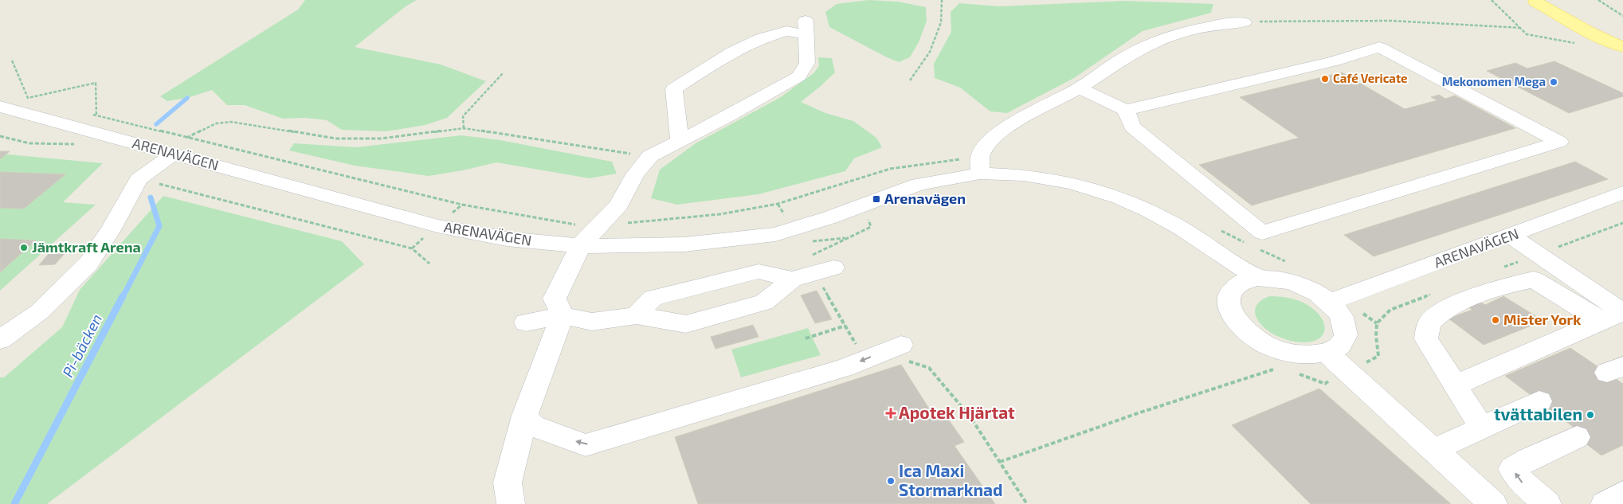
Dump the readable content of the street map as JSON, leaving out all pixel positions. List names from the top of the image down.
{
  "streets": {
    "street": ["ARENAVÄGEN"]
  },
  "water": ["Pi-bäcken"],
  "places": {
    "other": [
      "Café Vericate",
      "Mekonomen Mega",
      "Jämtkraft Arena",
      "Mister York",
      "tvättabilen",
      "Ica Maxi Stormarknad"
    ],
    "transit": ["Arenavägen"],
    "health": ["Apotek Hjärtat"]
  }
}
